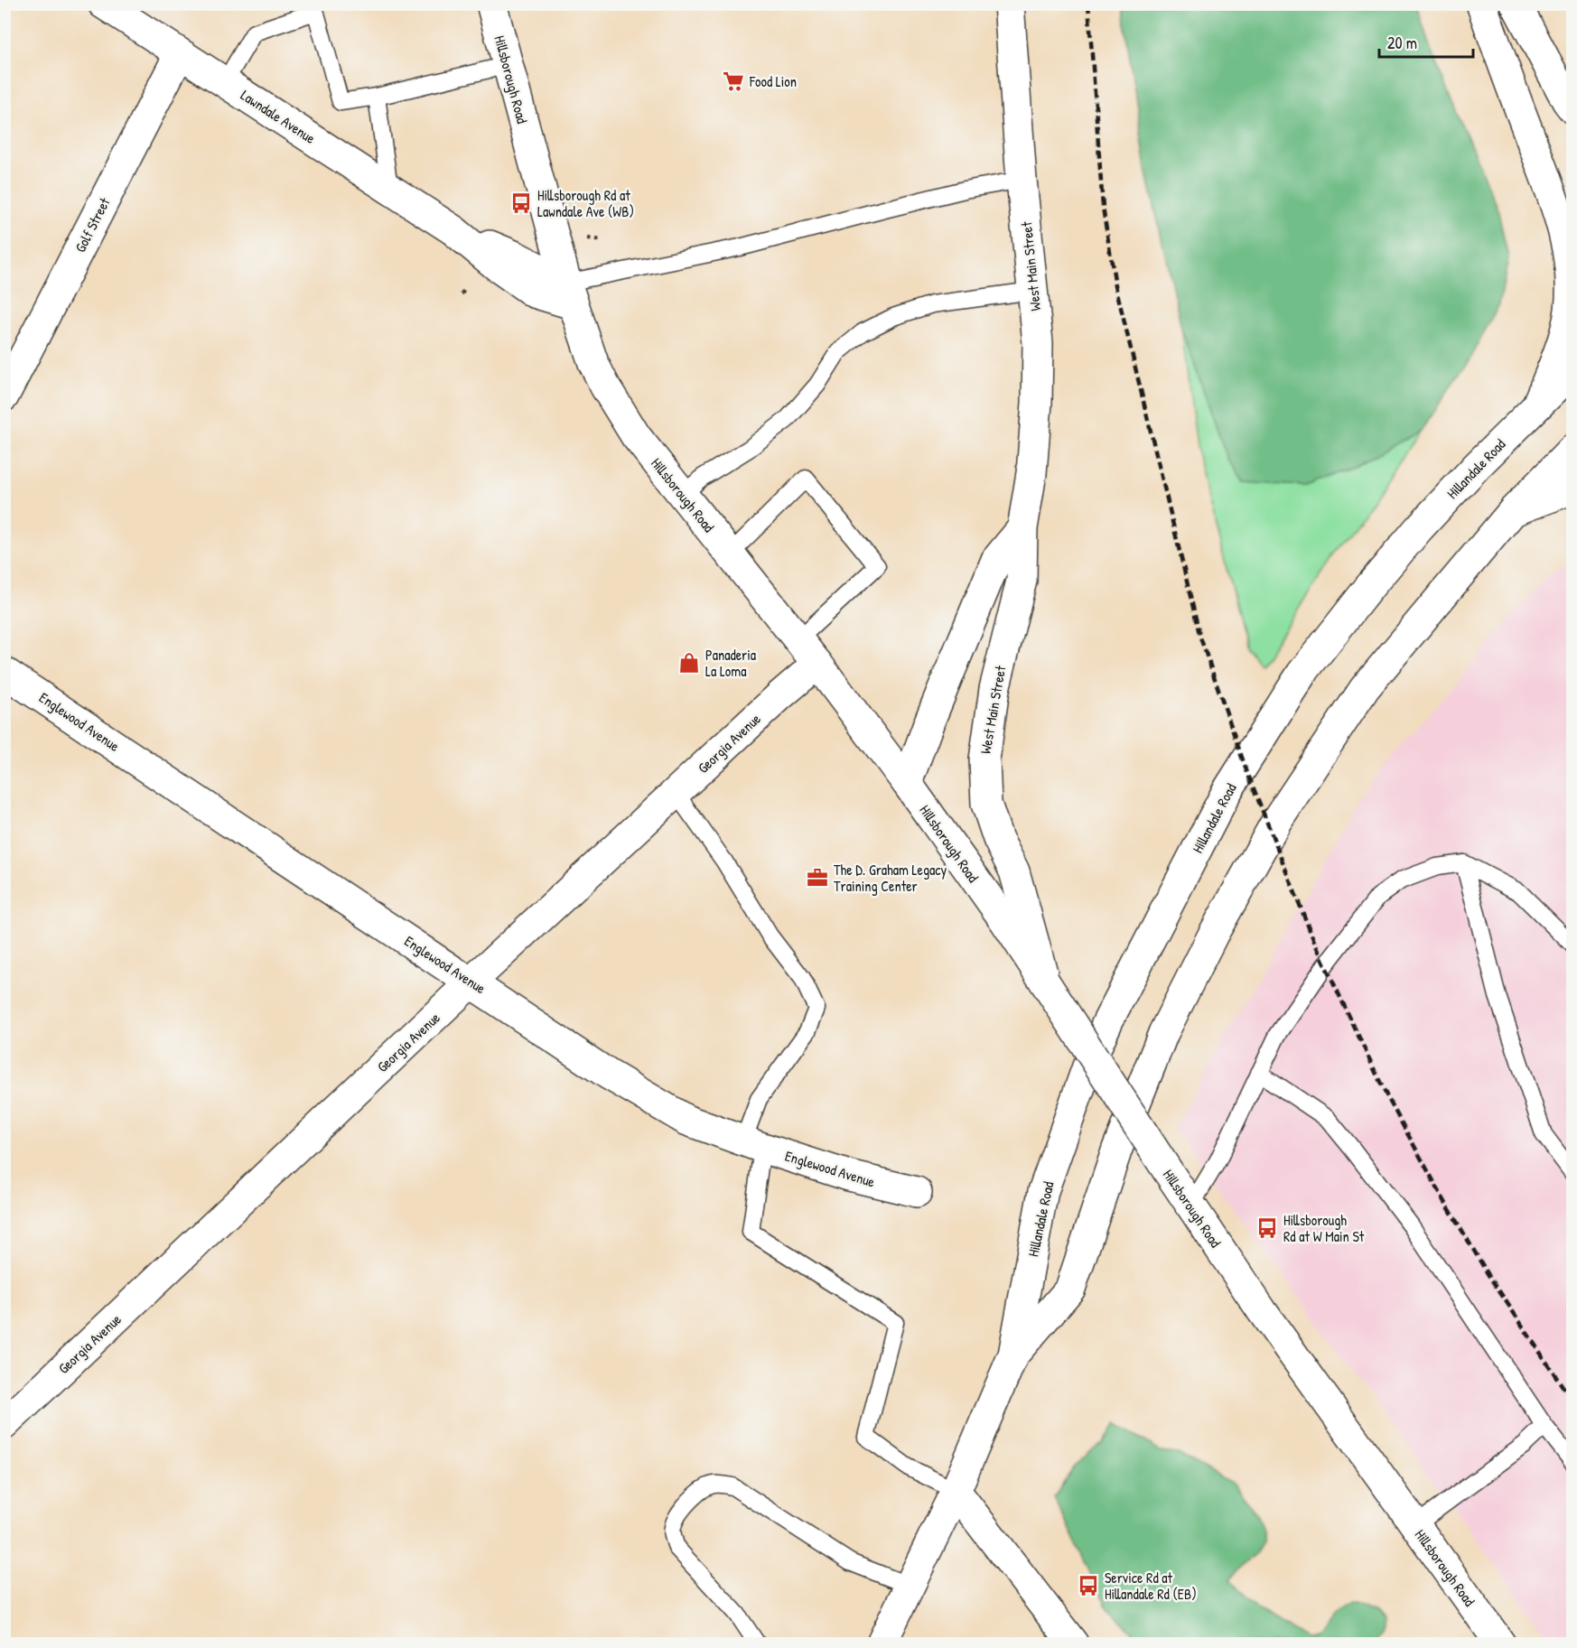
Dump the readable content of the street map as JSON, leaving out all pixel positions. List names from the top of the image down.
{
  "streets": {
    "main road": [
      "Hillsborough Road",
      "Lawndale Avenue",
      "Golf Street",
      "West Main Street",
      "Hillandale Road",
      "Englewood Avenue",
      "Georgia Avenue"
    ]
  },
  "crossings": [
    ["Hillsborough Road", "Lawndale Avenue"],
    ["Hillsborough Road", "West Main Street"],
    ["Hillsborough Road", "Georgia Avenue"],
    ["Lawndale Avenue", "Golf Street"],
    ["Englewood Avenue", "Georgia Avenue"]
  ],
  "places": {
    "supermarket": ["Food Lion"],
    "bus stop": ["Hillsborough Rd at Lawndale Ave (WB)", "Hillsborough Rd at W Main St", "Service Rd at Hillandale Rd (EB)"],
    "shop": ["Panaderia La Loma"],
    "office": ["The D. Graham Legacy Training Center"]
  },
  "scale_bar": "20 m"
}
